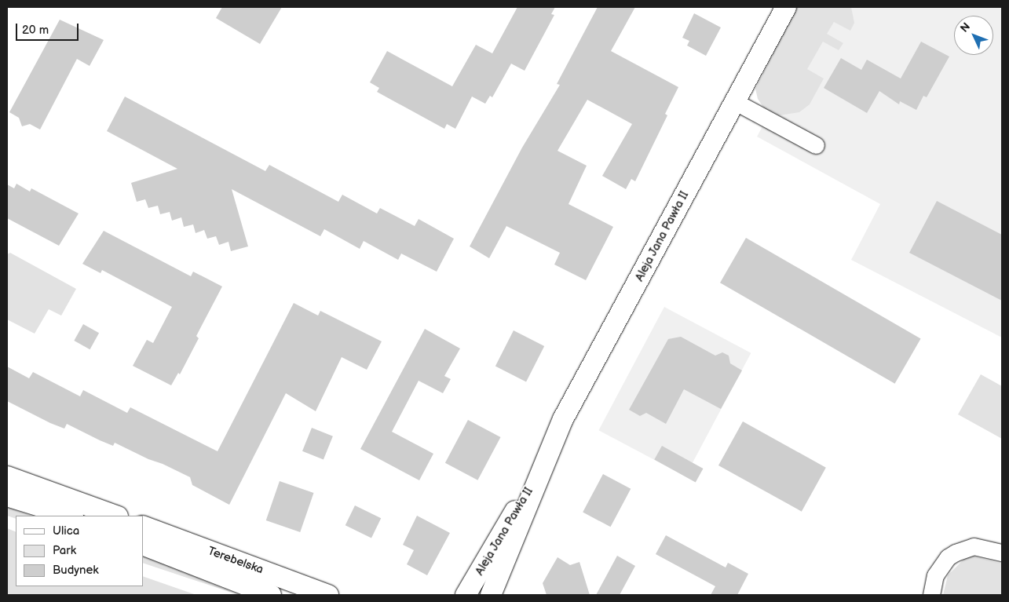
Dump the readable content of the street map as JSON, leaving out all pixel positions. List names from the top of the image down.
{
  "streets": {
    "street": ["Aleja Jana Pawła II", "Terebelska"]
  },
  "legend": ["Ulica", "Park", "Budynek"],
  "scale_bar": "20 m",
  "north": "top left"
}
